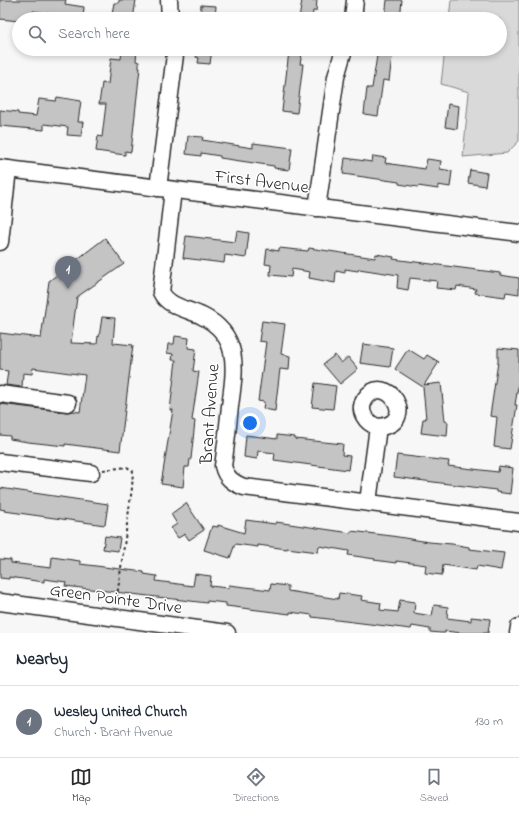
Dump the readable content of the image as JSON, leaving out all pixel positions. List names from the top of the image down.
{
  "streets": {
    "street": ["First Avenue", "Brant Avenue", "Green Pointe Drive"]
  },
  "crossings": [
    ["First Avenue", "Brant Avenue"]
  ],
  "page": {
    "search": "Search here",
    "pins": "1",
    "heading": "Nearby",
    "list": [
      {
        "mark": "1",
        "name": "Wesley United Church",
        "note": "Church · Brant Avenue",
        "value": "130 m"
      }
    ],
    "nav": ["Map", "Directions", "Saved"]
  }
}
